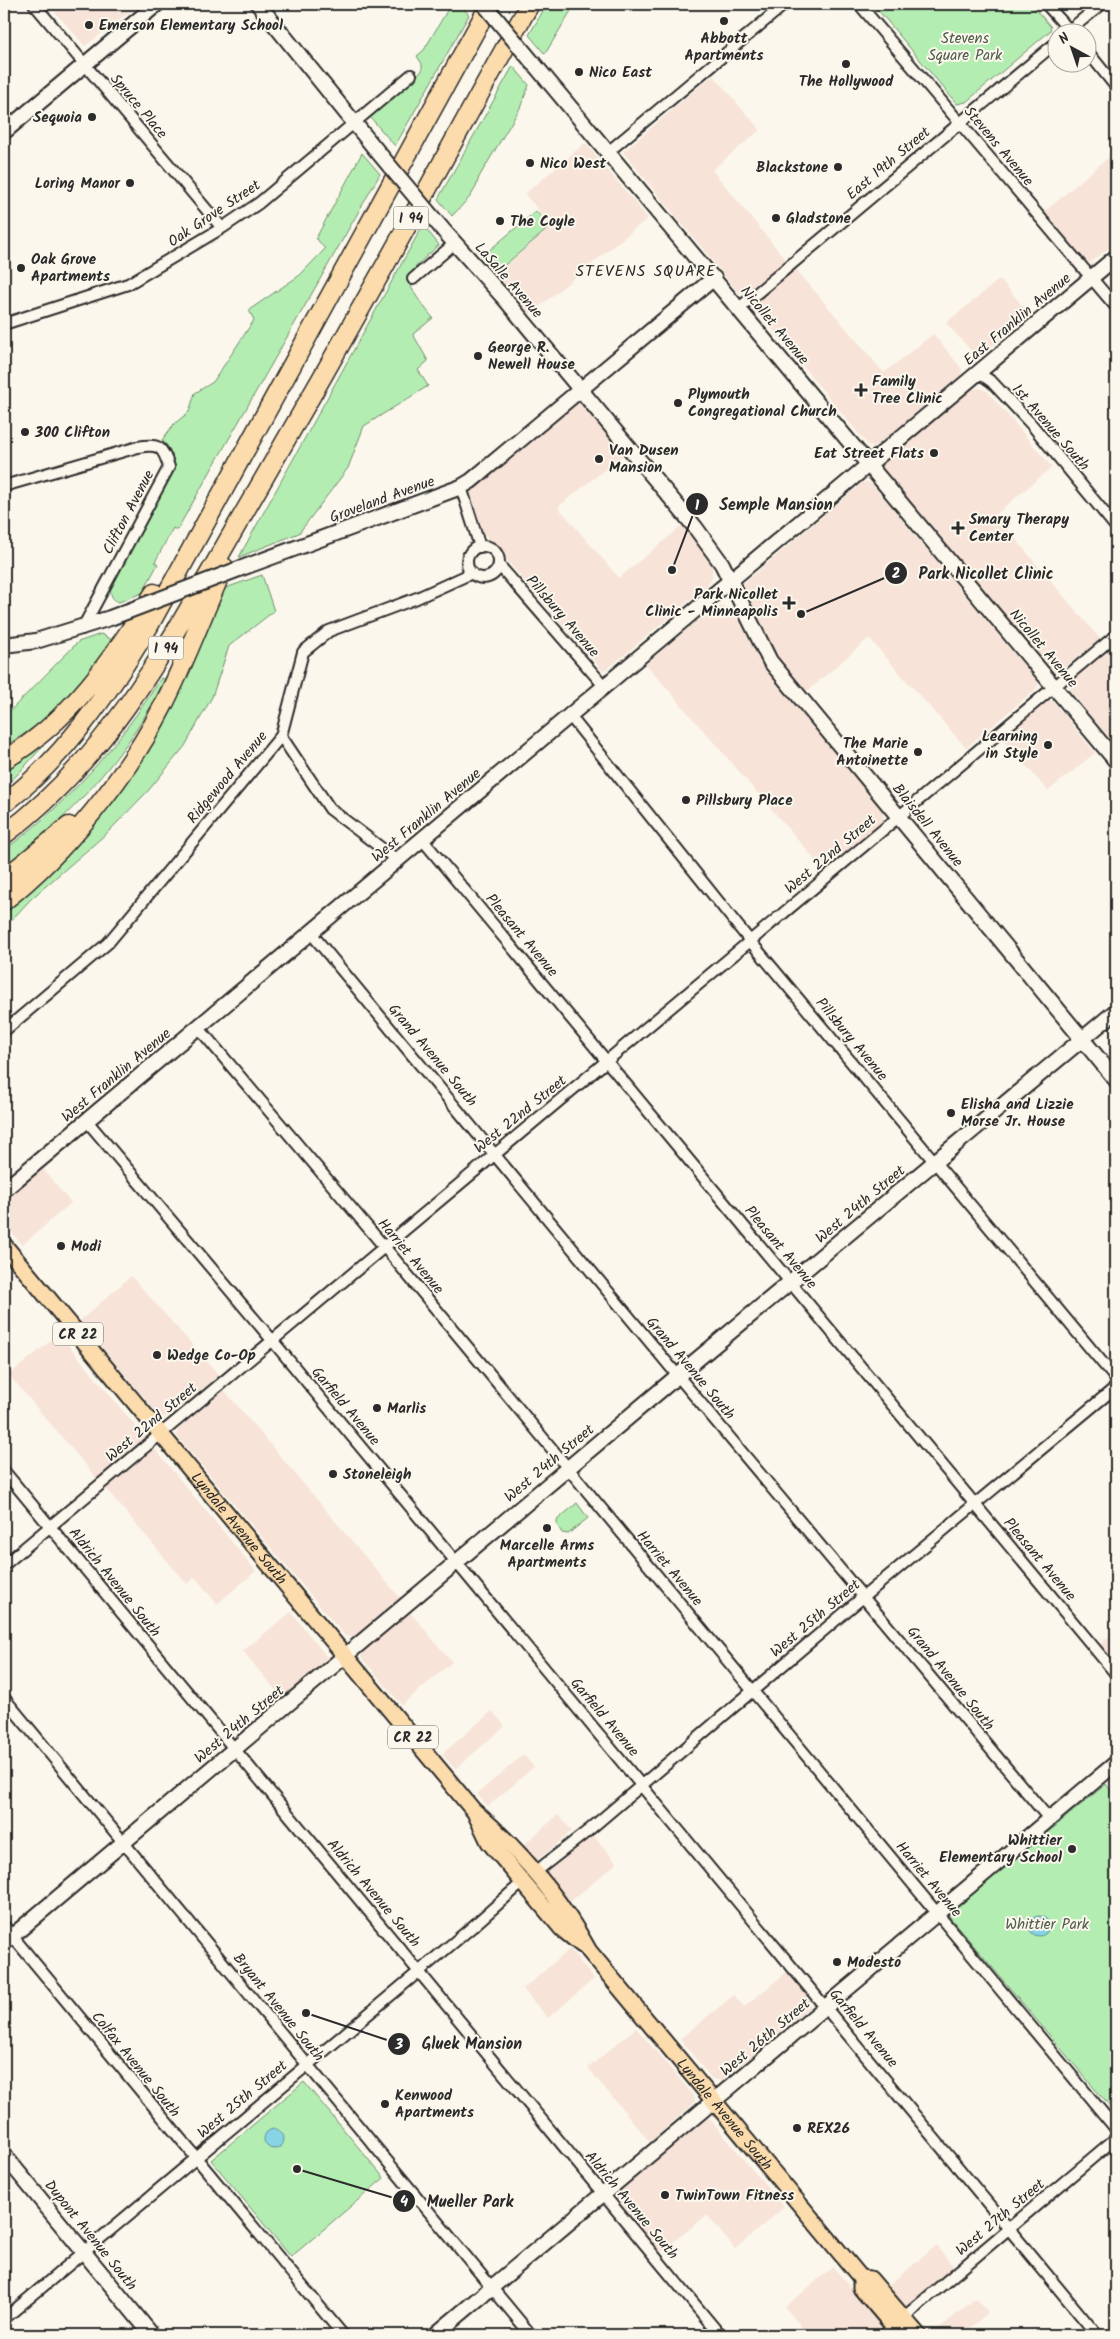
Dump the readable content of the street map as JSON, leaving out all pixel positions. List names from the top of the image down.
{
  "streets": {
    "highway": ["I 94"],
    "main road": ["CR 22", "Lyndale Avenue South"],
    "street": [
      "Spruce Place",
      "Stevens Avenue",
      "East 19th Street",
      "Oak Grove Street",
      "LaSalle Avenue",
      "East Franklin Avenue",
      "Nicollet Avenue",
      "1st Avenue South",
      "Groveland Avenue",
      "Clifton Avenue",
      "Pillsbury Avenue",
      "Ridgewood Avenue",
      "West Franklin Avenue",
      "Blaisdell Avenue",
      "West 22nd Street",
      "Pleasant Avenue",
      "Grand Avenue South",
      "West 24th Street",
      "Harriet Avenue",
      "Garfield Avenue",
      "Aldrich Avenue South",
      "West 25th Street",
      "Bryant Avenue South",
      "West 26th Street",
      "Colfax Avenue South",
      "West 27th Street",
      "Dupont Avenue South"
    ]
  },
  "crossings": [
    ["Spruce Place", "Oak Grove Street"],
    ["Stevens Avenue", "East 19th Street"],
    ["Stevens Avenue", "East Franklin Avenue"],
    ["East 19th Street", "Nicollet Avenue"],
    ["Oak Grove Street", "LaSalle Avenue"],
    ["LaSalle Avenue", "Groveland Avenue"],
    ["LaSalle Avenue", "West Franklin Avenue"],
    ["LaSalle Avenue", "Blaisdell Avenue"],
    ["East Franklin Avenue", "Nicollet Avenue"],
    ["East Franklin Avenue", "1st Avenue South"],
    ["East Franklin Avenue", "West Franklin Avenue"],
    ["Nicollet Avenue", "Groveland Avenue"],
    ["Nicollet Avenue", "West Franklin Avenue"],
    ["Nicollet Avenue", "West 22nd Street"],
    ["Groveland Avenue", "Clifton Avenue"],
    ["Pillsbury Avenue", "Ridgewood Avenue"],
    ["Pillsbury Avenue", "West Franklin Avenue"],
    ["Pillsbury Avenue", "West 22nd Street"],
    ["Pillsbury Avenue", "West 24th Street"],
    ["West Franklin Avenue", "Blaisdell Avenue"],
    ["West Franklin Avenue", "Pleasant Avenue"],
    ["West Franklin Avenue", "Grand Avenue South"],
    ["West Franklin Avenue", "Harriet Avenue"],
    ["West Franklin Avenue", "Garfield Avenue"],
    ["Blaisdell Avenue", "West 22nd Street"],
    ["Blaisdell Avenue", "West 24th Street"],
    ["West 22nd Street", "Pleasant Avenue"],
    ["West 22nd Street", "Grand Avenue South"],
    ["West 22nd Street", "Harriet Avenue"],
    ["West 22nd Street", "Garfield Avenue"],
    ["West 22nd Street", "Lyndale Avenue South"],
    ["West 22nd Street", "Aldrich Avenue South"],
    ["Pleasant Avenue", "West 24th Street"],
    ["Pleasant Avenue", "West 25th Street"],
    ["Grand Avenue South", "West 24th Street"],
    ["Grand Avenue South", "West 25th Street"],
    ["Grand Avenue South", "West 26th Street"],
    ["West 24th Street", "Harriet Avenue"],
    ["West 24th Street", "Garfield Avenue"],
    ["West 24th Street", "Lyndale Avenue South"],
    ["West 24th Street", "Aldrich Avenue South"],
    ["West 24th Street", "Bryant Avenue South"],
    ["West 24th Street", "Colfax Avenue South"],
    ["Harriet Avenue", "West 25th Street"],
    ["Harriet Avenue", "West 26th Street"],
    ["Garfield Avenue", "West 25th Street"],
    ["Garfield Avenue", "West 26th Street"],
    ["Garfield Avenue", "West 27th Street"],
    ["Lyndale Avenue South", "West 25th Street"],
    ["Lyndale Avenue South", "West 26th Street"],
    ["Lyndale Avenue South", "West 27th Street"],
    ["Aldrich Avenue South", "West 25th Street"],
    ["Aldrich Avenue South", "West 26th Street"],
    ["West 25th Street", "Bryant Avenue South"],
    ["West 25th Street", "Colfax Avenue South"],
    ["West 25th Street", "Dupont Avenue South"],
    ["Bryant Avenue South", "West 26th Street"]
  ],
  "districts": ["STEVENS SQUARE"],
  "parks": ["Stevens Square Park", "Whittier Park"],
  "places": {
    "other": [
      "Abbott Apartments",
      "Emerson Elementary School",
      "The Hollywood",
      "Nico East",
      "Sequoia",
      "Nico West",
      "Blackstone",
      "Loring Manor",
      "Gladstone",
      "The Coyle",
      "Oak Grove Apartments",
      "George R. Newell House",
      "Plymouth Congregational Church",
      "300 Clifton",
      "Eat Street Flats",
      "Van Dusen Mansion",
      "Semple Mansion",
      "Park Nicollet Clinic",
      "Learning in Style",
      "The Marie Antoinette",
      "Pillsbury Place",
      "Elisha and Lizzie Morse Jr. House",
      "Modi",
      "Wedge Co-Op",
      "Marlis",
      "Stoneleigh",
      "Marcelle Arms Apartments",
      "Whittier Elementary School",
      "Modesto",
      "Gluek Mansion",
      "Kenwood Apartments",
      "REX26",
      "Mueller Park",
      "TwinTown Fitness"
    ],
    "health": ["Family Tree Clinic", "Smary Therapy Center", "Park Nicollet Clinic - Minneapolis"]
  },
  "north": "top left"
}
